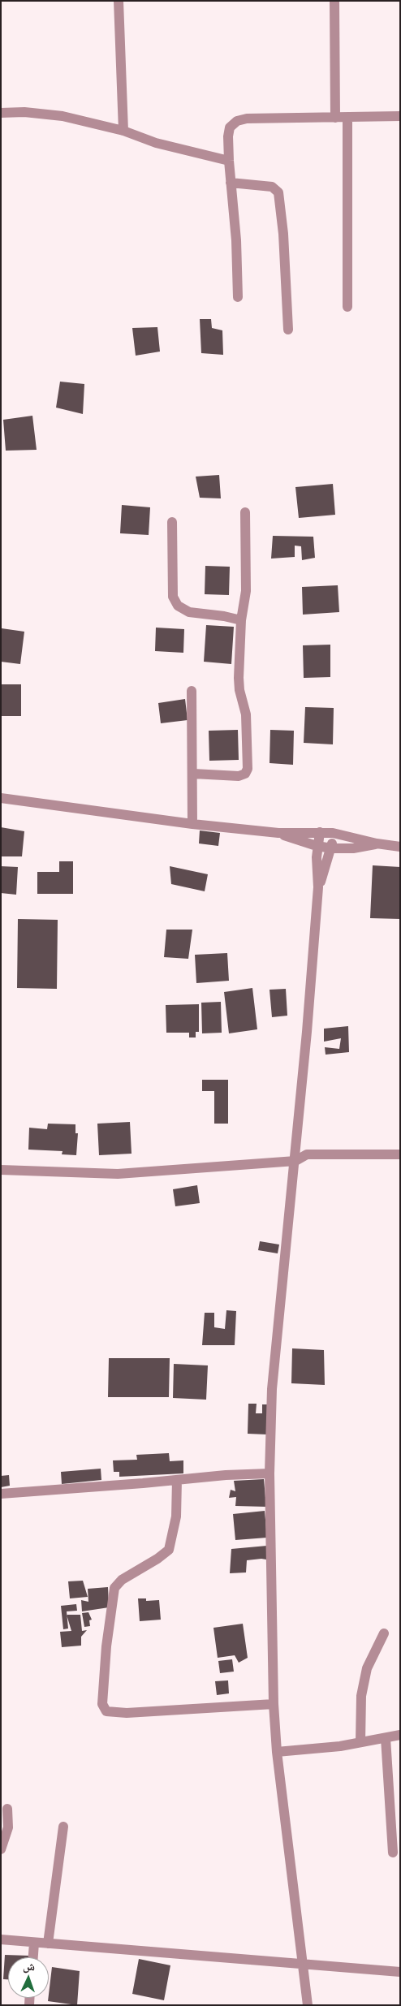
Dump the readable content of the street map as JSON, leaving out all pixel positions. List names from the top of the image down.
{
  "north": "top"
}
